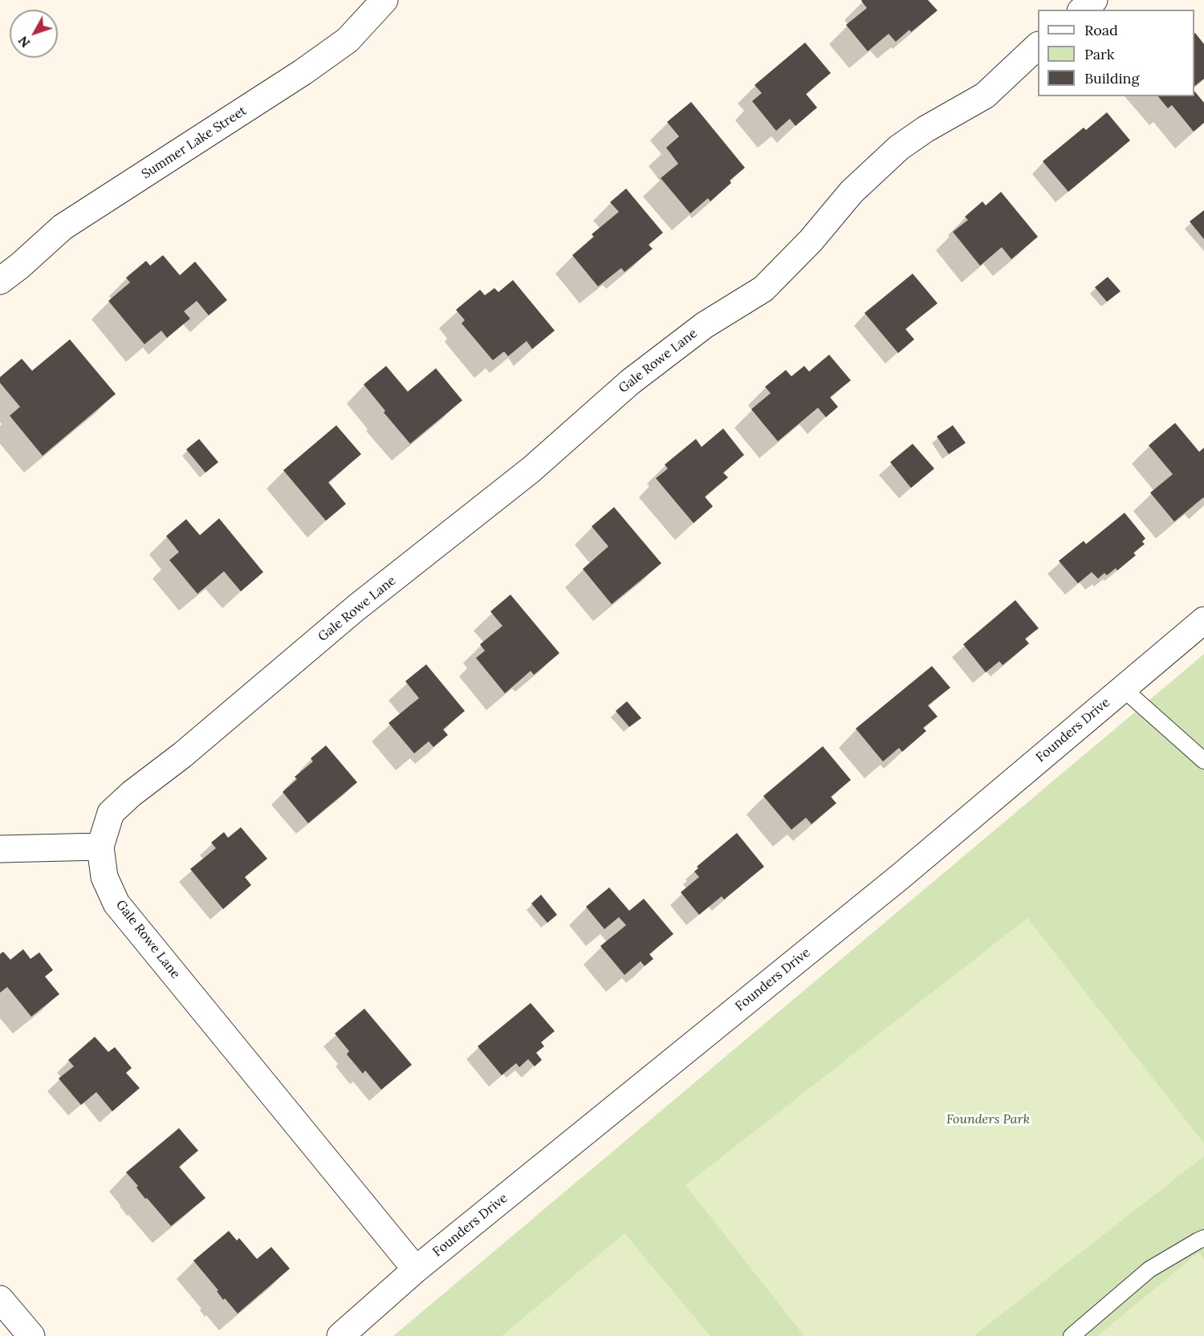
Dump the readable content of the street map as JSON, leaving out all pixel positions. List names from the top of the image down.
{
  "streets": {
    "street": ["Summer Lake Street", "Gale Rowe Lane", "Founders Drive"]
  },
  "crossings": [
    ["Gale Rowe Lane", "Founders Drive"]
  ],
  "parks": ["Founders Park"],
  "legend": ["Road", "Park", "Building"],
  "north": "bottom left"
}
